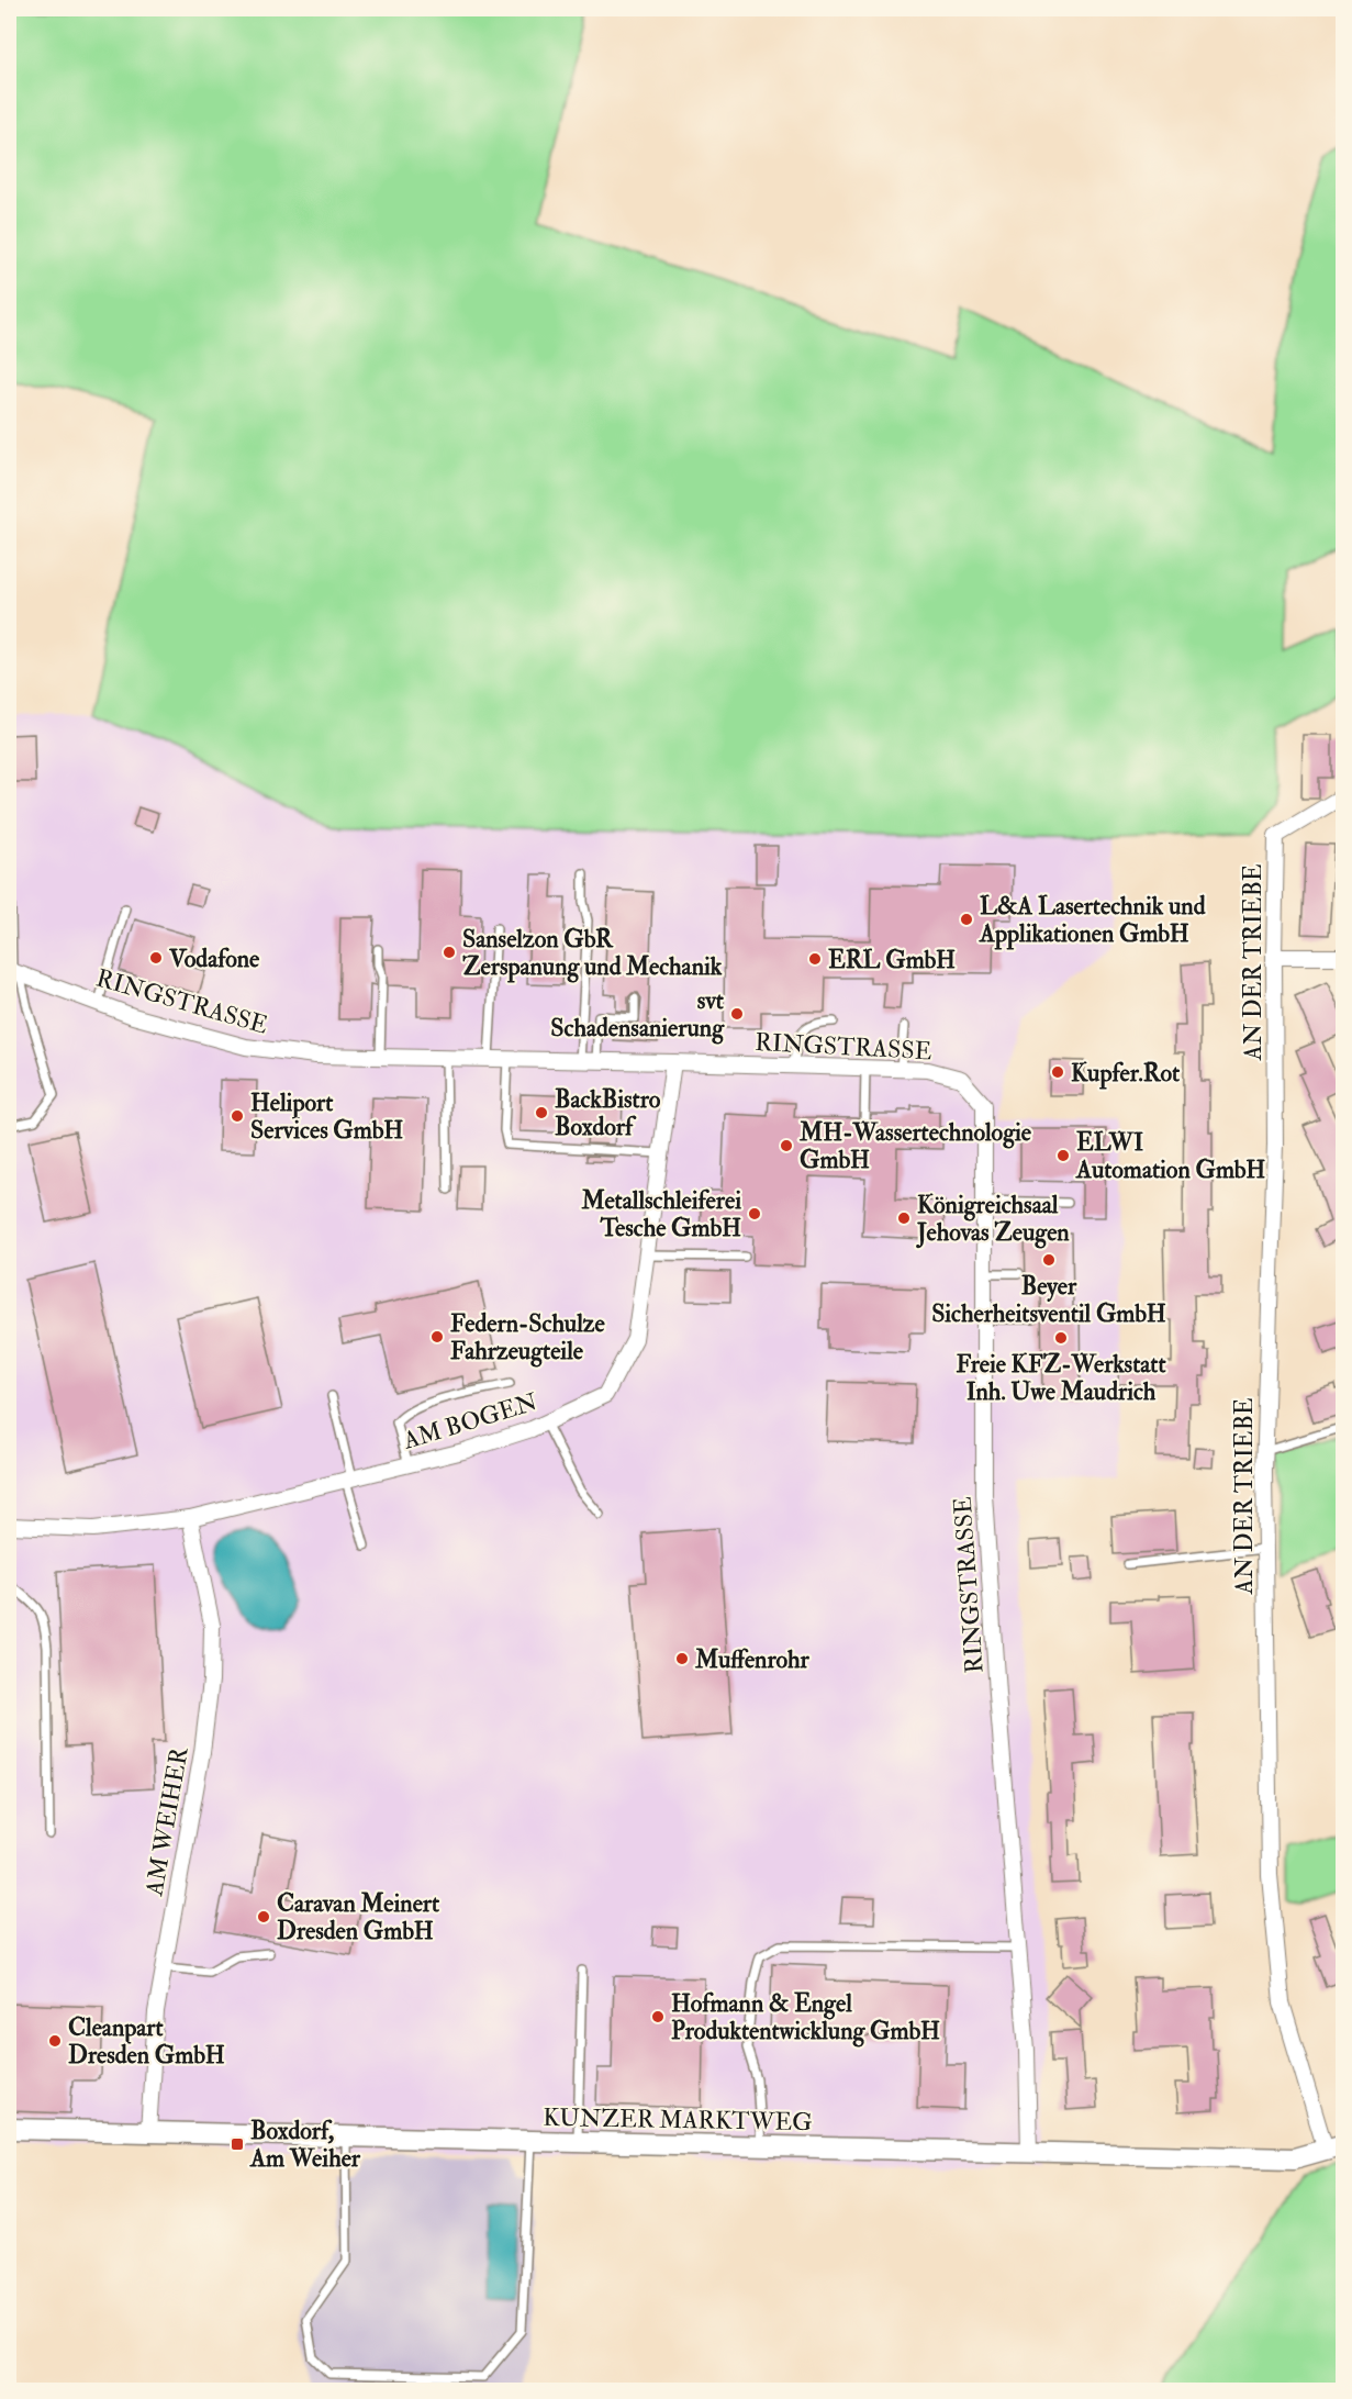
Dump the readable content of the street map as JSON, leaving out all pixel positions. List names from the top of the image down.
{
  "streets": {
    "street": [
      "AN DER TRIEBE",
      "RINGSTRASSE",
      "AM BOGEN",
      "AM WEIHER",
      "KUNZER MARKTWEG"
    ]
  },
  "crossings": [
    ["AN DER TRIEBE", "KUNZER MARKTWEG"],
    ["RINGSTRASSE", "AM BOGEN"],
    ["RINGSTRASSE", "KUNZER MARKTWEG"],
    ["AM BOGEN", "AM WEIHER"],
    ["AM WEIHER", "KUNZER MARKTWEG"]
  ],
  "places": {
    "other": [
      "L&A Lasertechnik und Applikationen GmbH",
      "Sanselzon GbR Zerspanung und Mechanik",
      "Vodafone",
      "ERL GmbH",
      "svt Schadensanierung",
      "Kupfer.Rot",
      "BackBistro Boxdorf",
      "Heliport Services GmbH",
      "MH-Wassertechnologie GmbH",
      "ELWI Automation GmbH",
      "Metallschleiferei Tesche GmbH",
      "Königreichsaal Jehovas Zeugen",
      "Beyer Sicherheitsventil GmbH",
      "Federn-Schulze Fahrzeugteile",
      "Freie KFZ-Werkstatt Inh. Uwe Maudrich",
      "Muffenrohr",
      "Caravan Meinert Dresden GmbH",
      "Hofmann & Engel Produktentwicklung GmbH",
      "Cleanpart Dresden GmbH"
    ],
    "transit": ["Boxdorf, Am Weiher"]
  }
}
